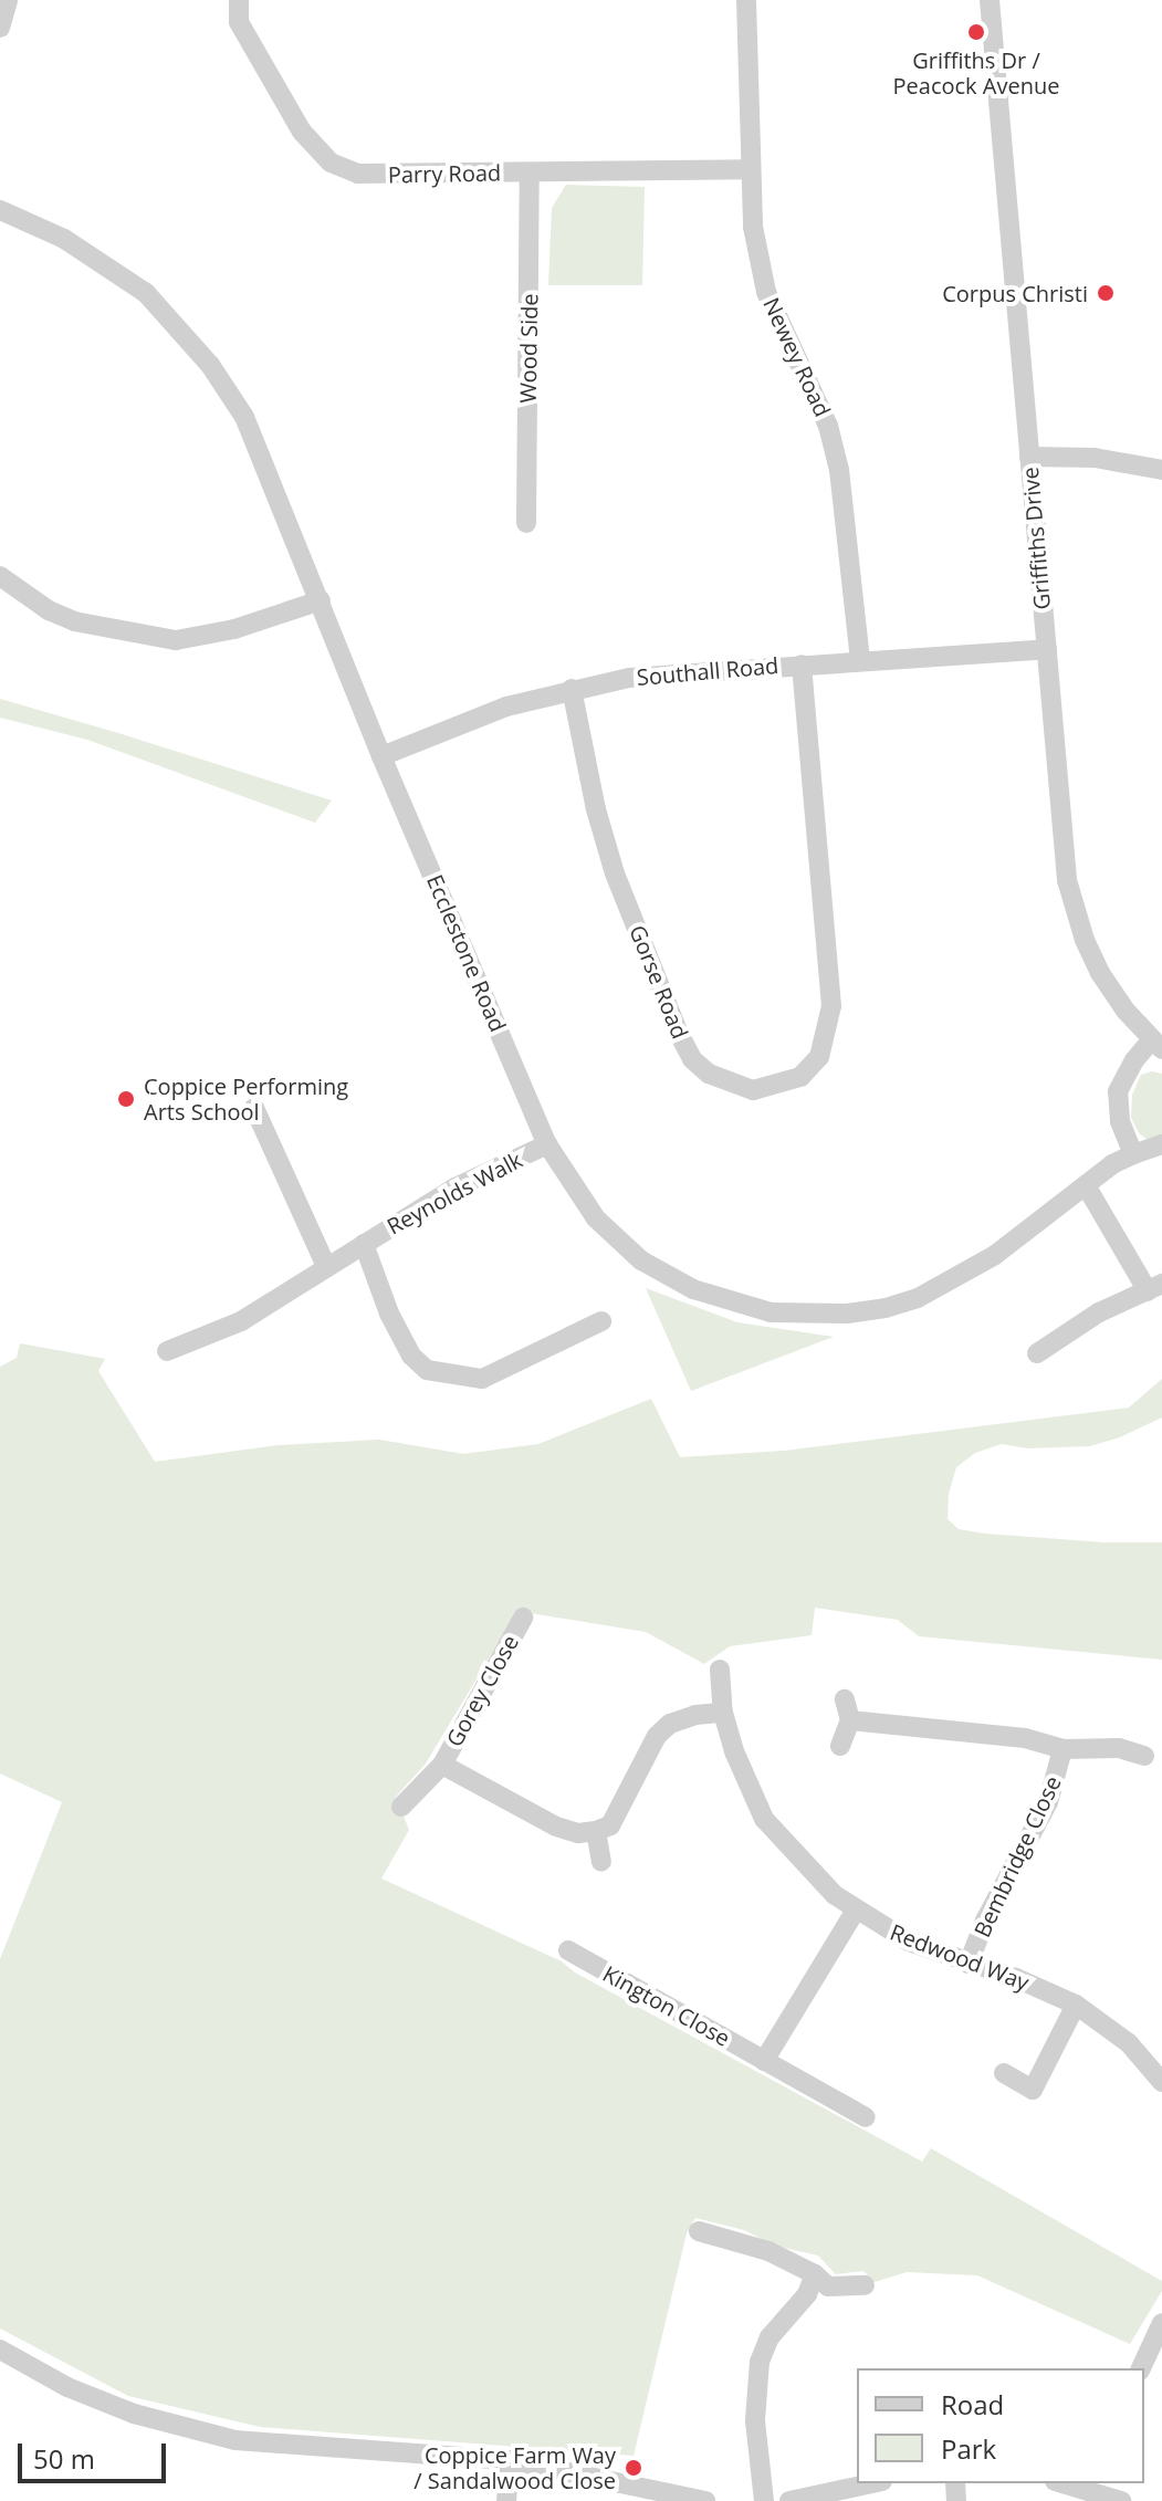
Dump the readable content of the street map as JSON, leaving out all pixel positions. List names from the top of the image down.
{
  "streets": {
    "street": [
      "Parry Road",
      "Wood Side",
      "Newey Road",
      "Griffiths Drive",
      "Southall Road",
      "Ecclestone Road",
      "Gorse Road",
      "Reynolds Walk",
      "Gorey Close",
      "Bembridge Close",
      "Redwood Way",
      "Kington Close"
    ]
  },
  "crossings": [
    ["Parry Road", "Wood Side"],
    ["Parry Road", "Newey Road"],
    ["Newey Road", "Southall Road"],
    ["Griffiths Drive", "Southall Road"],
    ["Southall Road", "Ecclestone Road"],
    ["Southall Road", "Gorse Road"],
    ["Ecclestone Road", "Reynolds Walk"],
    ["Bembridge Close", "Redwood Way"]
  ],
  "places": [
    "Griffiths Dr / Peacock Avenue",
    "Corpus Christi",
    "Coppice Performing Arts School",
    "Coppice Farm Way / Sandalwood Close"
  ],
  "legend": ["Road", "Park"],
  "scale_bar": "50 m"
}
